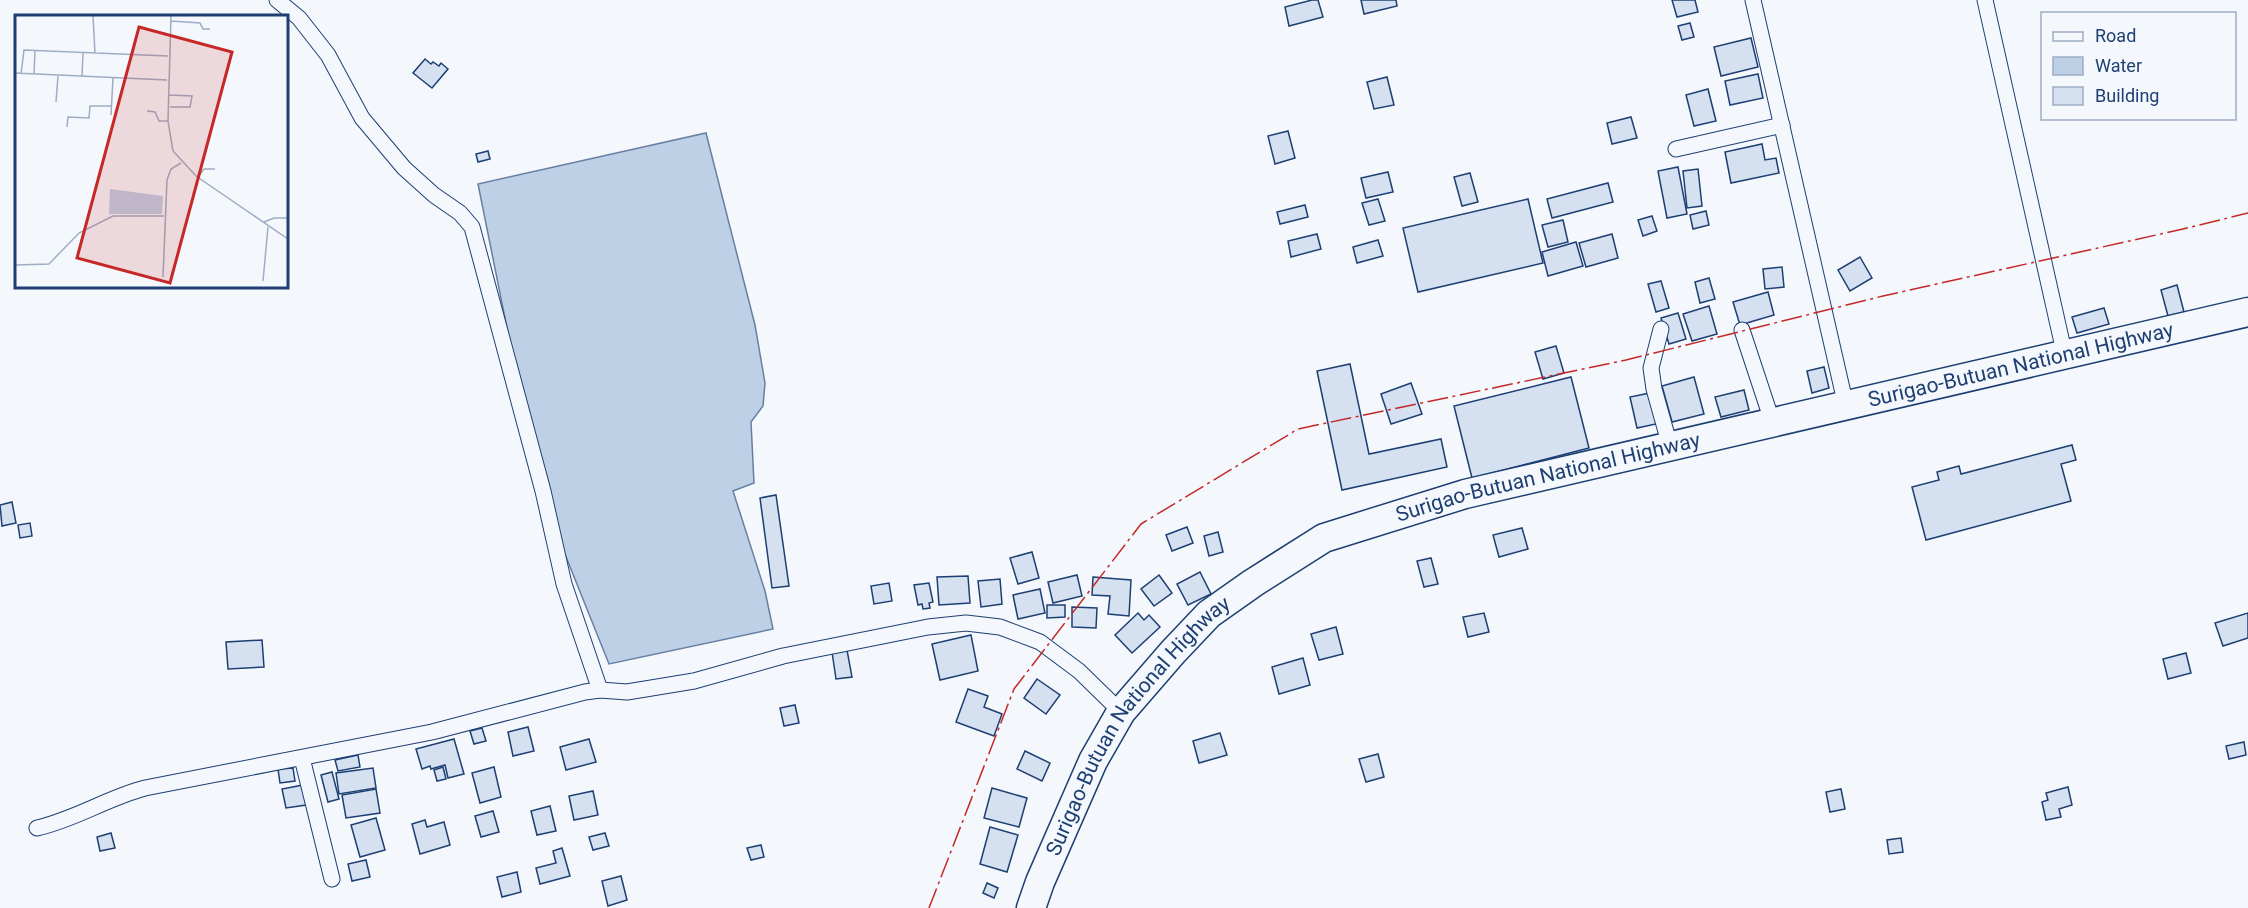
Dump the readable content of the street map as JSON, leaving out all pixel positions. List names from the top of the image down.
{
  "streets": {
    "highway": ["Surigao-Butuan National Highway"]
  },
  "legend": ["Road", "Water", "Building"]
}
